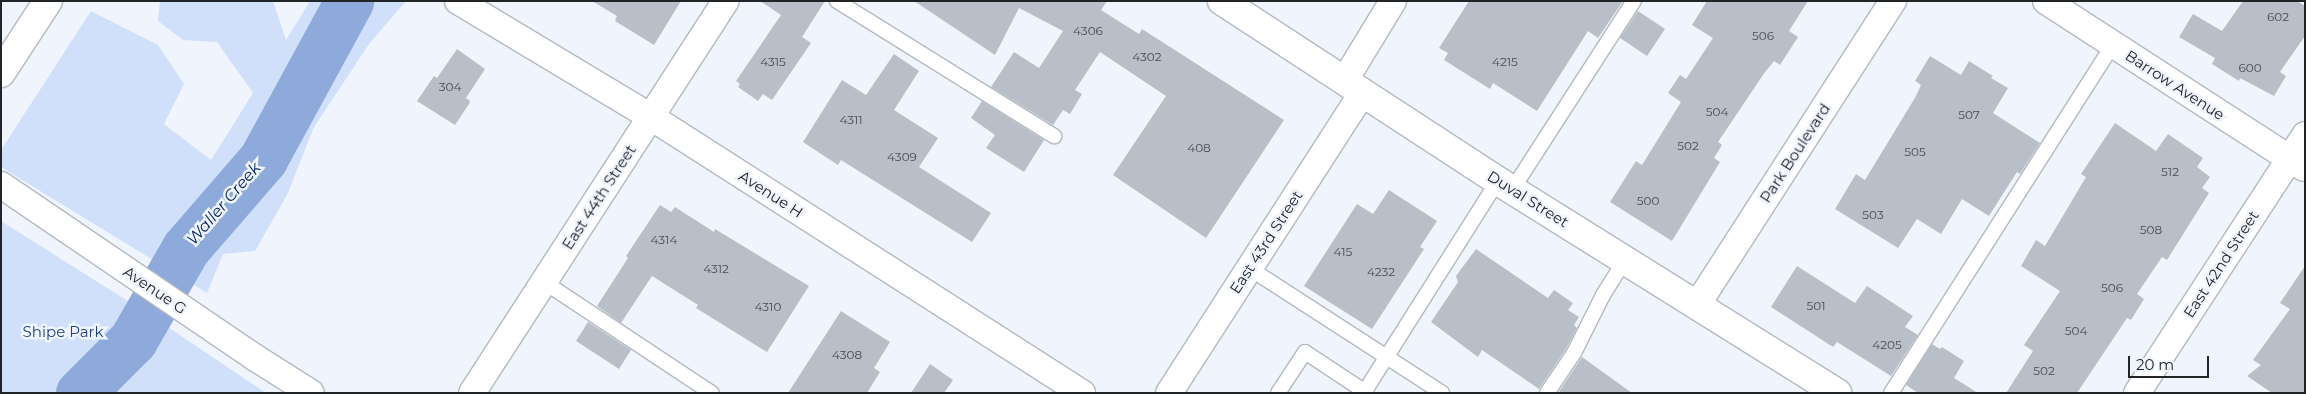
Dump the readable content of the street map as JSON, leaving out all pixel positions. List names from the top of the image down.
{
  "streets": {
    "street": [
      "Barrow Avenue",
      "Park Boulevard",
      "Avenue H",
      "East 44th Street",
      "Duval Street",
      "East 43rd Street",
      "East 42nd Street",
      "Avenue G"
    ]
  },
  "crossings": [
    ["Barrow Avenue", "East 42nd Street"],
    ["Park Boulevard", "Duval Street"],
    ["Avenue H", "East 44th Street"],
    ["Duval Street", "East 43rd Street"]
  ],
  "water": ["Waller Creek"],
  "parks": ["Shipe Park"],
  "house_numbers": [
    "602",
    "4306",
    "506",
    "4302",
    "4315",
    "4215",
    "600",
    "304",
    "504",
    "507",
    "4311",
    "502",
    "408",
    "505",
    "4309",
    "512",
    "500",
    "503",
    "508",
    "4314",
    "415",
    "4312",
    "4232",
    "506",
    "501",
    "4310",
    "504",
    "4205",
    "4308",
    "502"
  ],
  "scale_bar": "20 m"
}
